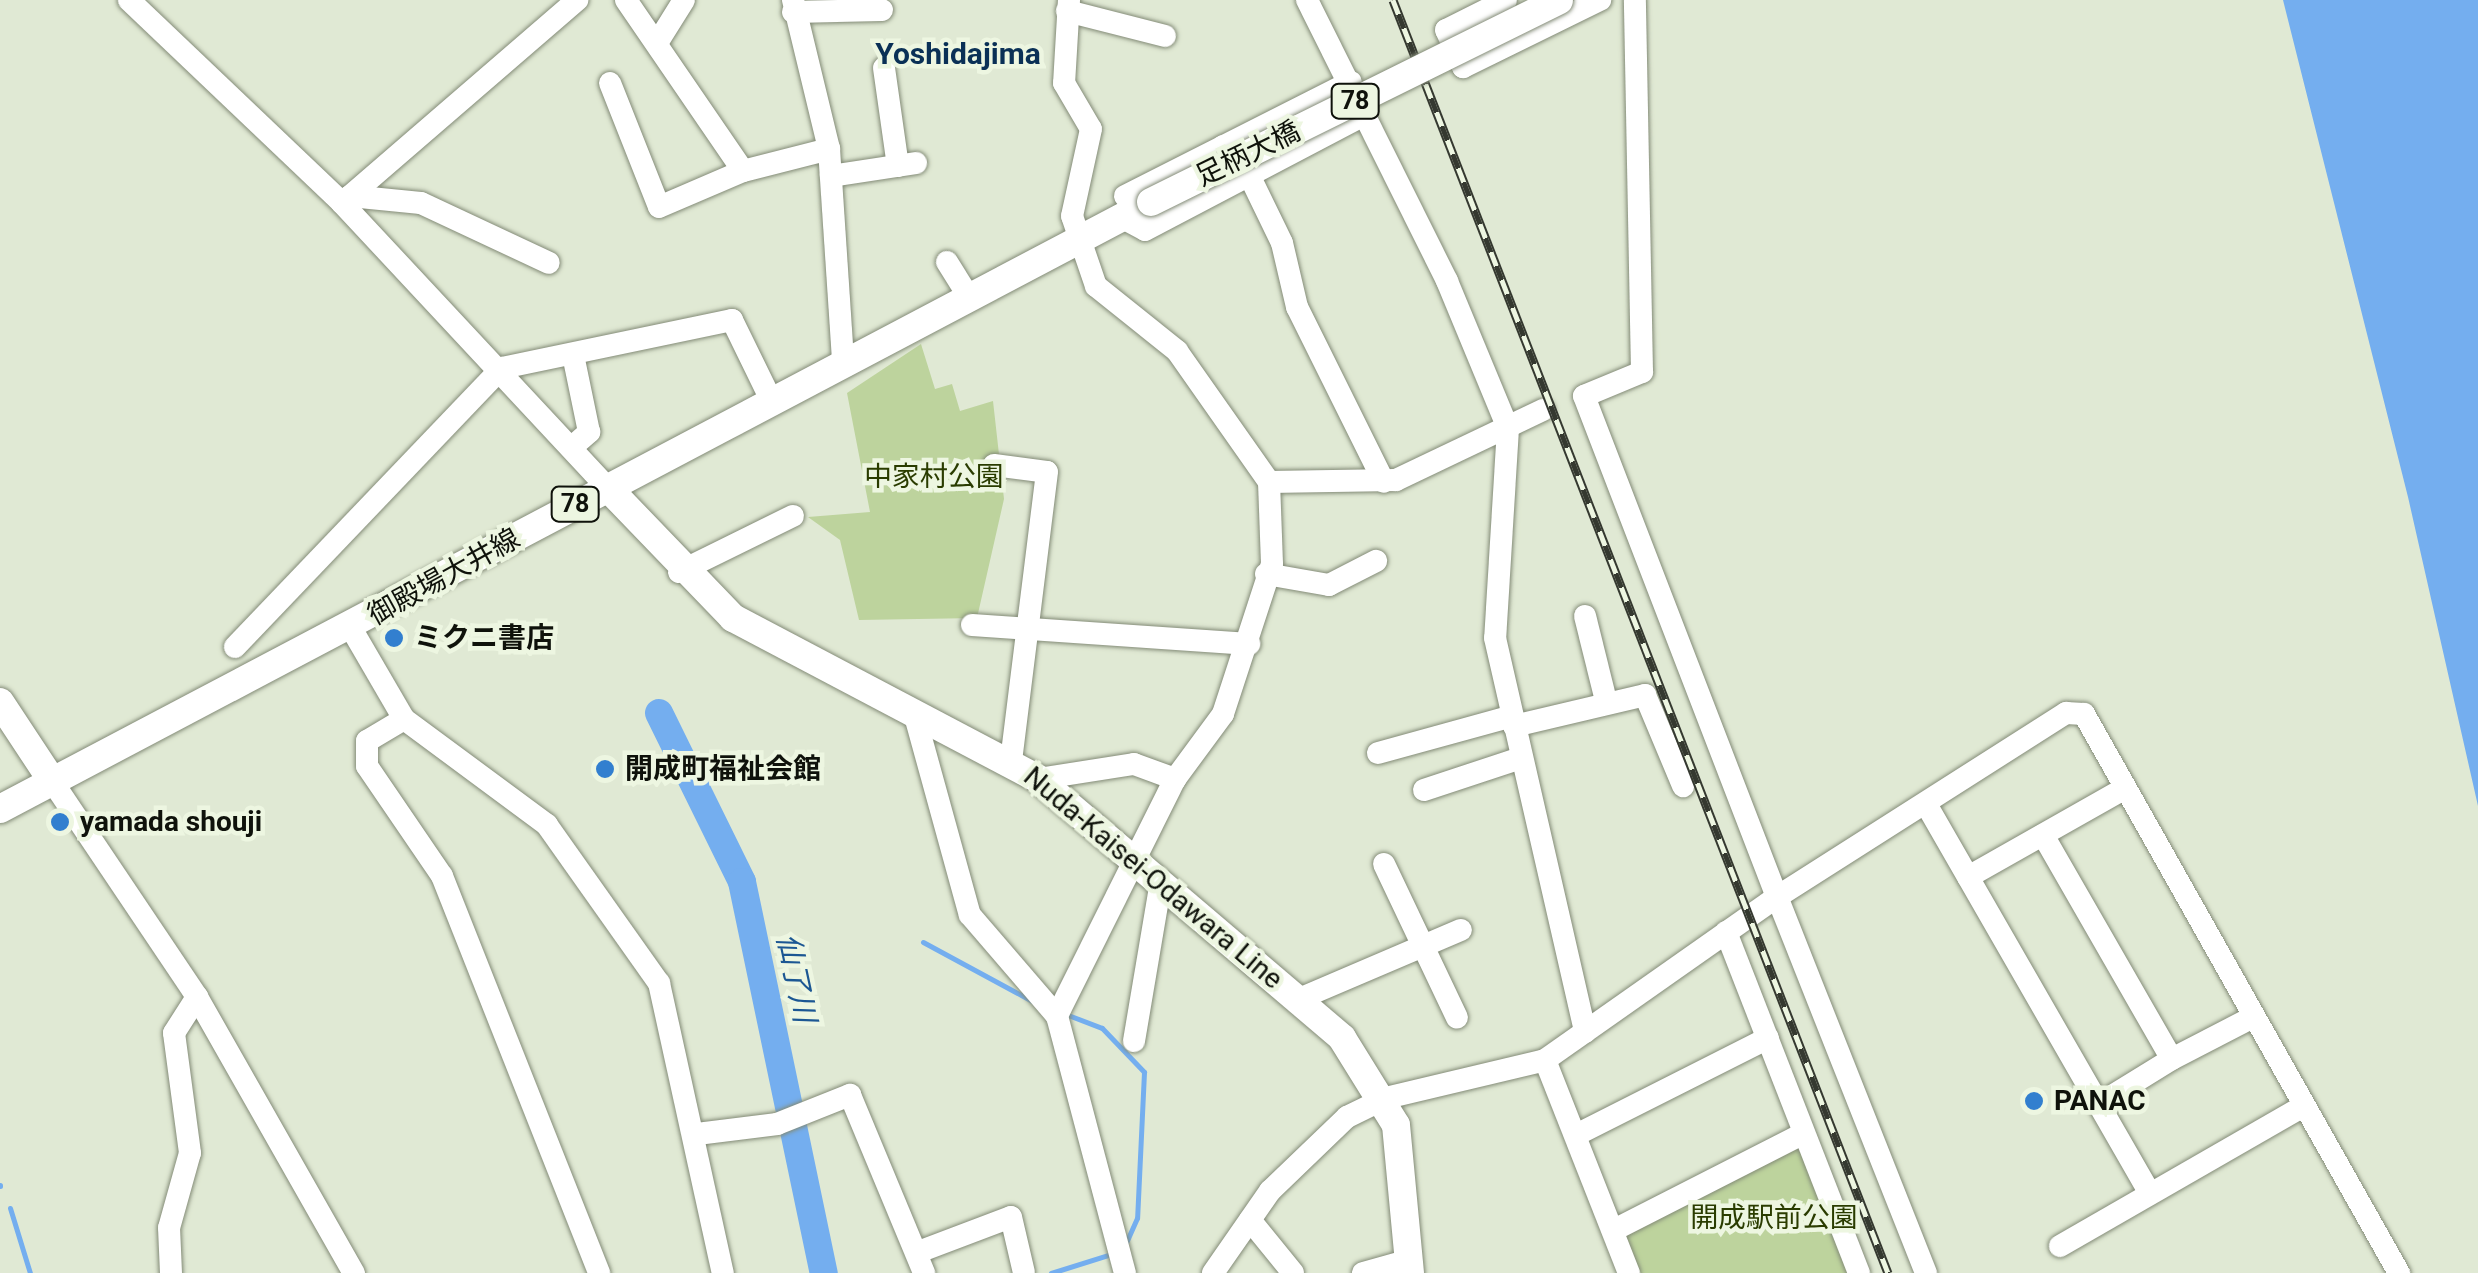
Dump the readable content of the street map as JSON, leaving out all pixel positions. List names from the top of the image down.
{
  "streets": {
    "main road": [
      "78",
      "足柄大橋",
      "御殿場大井線",
      "Nuda-Kaisei-Odawara Line"
    ]
  },
  "crossings": [
    ["足柄大橋", "御殿場大井線"],
    ["御殿場大井線", "Nuda-Kaisei-Odawara Line"]
  ],
  "districts": ["Yoshidajima"],
  "water": ["仙了川"],
  "parks": ["中家村公園", "開成駅前公園"],
  "places": [
    "ミクニ書店",
    "開成町福祉会館",
    "yamada shouji",
    "PANAC"
  ]
}
